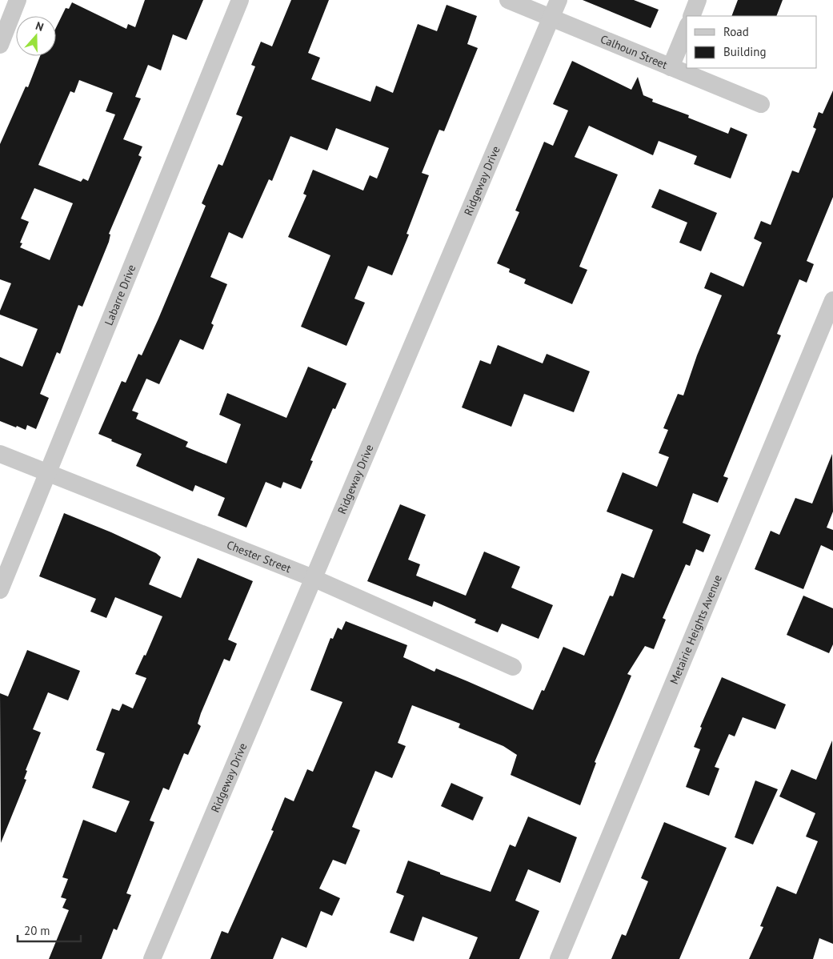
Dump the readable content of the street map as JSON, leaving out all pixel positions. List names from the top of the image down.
{
  "streets": {
    "street": [
      "Calhoun Street",
      "Ridgeway Drive",
      "Labarre Drive",
      "Chester Street",
      "Metairie Heights Avenue"
    ]
  },
  "crossings": [
    ["Calhoun Street", "Ridgeway Drive"],
    ["Ridgeway Drive", "Chester Street"],
    ["Labarre Drive", "Chester Street"]
  ],
  "legend": ["Road", "Building"],
  "scale_bar": "20 m",
  "north": "top"
}
